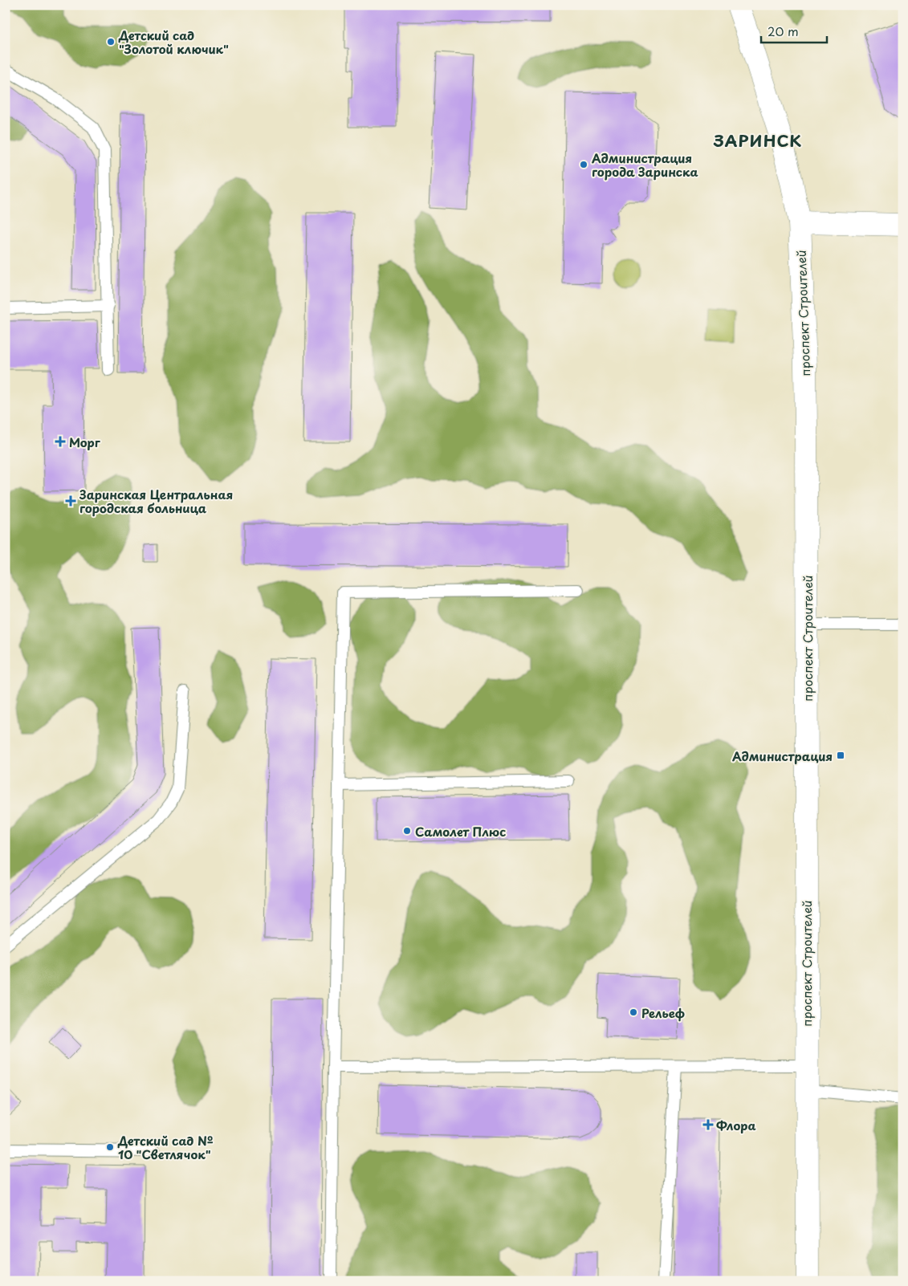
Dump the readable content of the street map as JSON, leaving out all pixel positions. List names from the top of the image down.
{
  "streets": {
    "street": ["проспект Строителей"]
  },
  "districts": ["ЗАРИНСК"],
  "places": {
    "other": [
      "Детский сад \"Золотой ключик\"",
      "Администрация города Заринска",
      "Самолет Плюс",
      "Рельеф",
      "Детский сад № 10 \"Светлячок\""
    ],
    "health": ["Морг", "Заринская Центральная городская больница", "Флора"],
    "transit": ["Администрация"]
  },
  "scale_bar": "20 m"
}
